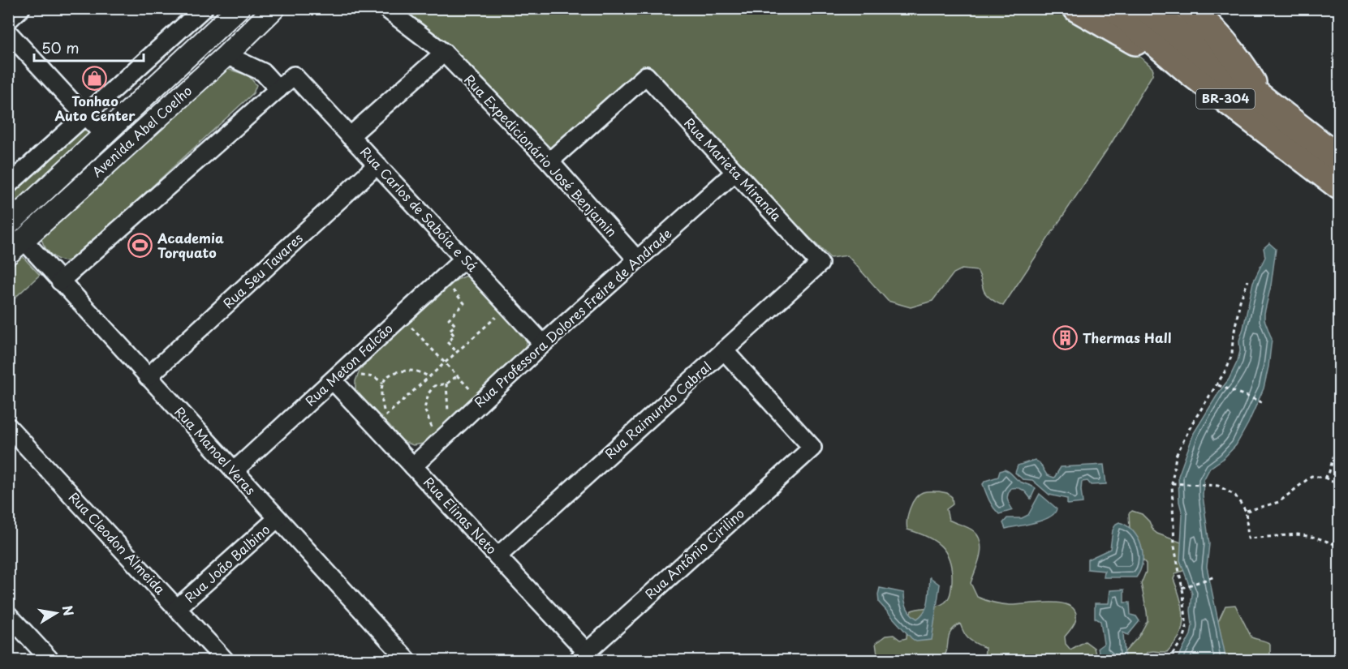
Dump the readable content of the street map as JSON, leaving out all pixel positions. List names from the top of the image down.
{
  "streets": {
    "highway": ["BR-304"],
    "street": [
      "Avenida Abel Coelho",
      "Rua Expedicionário José Benjamin",
      "Rua Marieta Miranda",
      "Rua Carlos de Sabóia e Sá",
      "Rua Seu Tavares",
      "Rua Professora Dolores Freire de Andrade",
      "Rua Meton Falcão",
      "Rua Raimundo Cabral",
      "Rua Manoel Veras",
      "Rua Elinas Neto",
      "Rua Cleodon Almeida",
      "Rua Antônio Cirilino",
      "Rua João Balbino"
    ]
  },
  "crossings": [
    ["Avenida Abel Coelho", "Rua Manoel Veras"],
    ["Rua Expedicionário José Benjamin", "Rua Marieta Miranda"],
    ["Rua Expedicionário José Benjamin", "Rua Professora Dolores Freire de Andrade"],
    ["Rua Marieta Miranda", "Rua Professora Dolores Freire de Andrade"],
    ["Rua Marieta Miranda", "Rua Raimundo Cabral"],
    ["Rua Carlos de Sabóia e Sá", "Rua Seu Tavares"],
    ["Rua Carlos de Sabóia e Sá", "Rua Professora Dolores Freire de Andrade"],
    ["Rua Carlos de Sabóia e Sá", "Rua Meton Falcão"],
    ["Rua Seu Tavares", "Rua Manoel Veras"],
    ["Rua Professora Dolores Freire de Andrade", "Rua Elinas Neto"],
    ["Rua Meton Falcão", "Rua Manoel Veras"],
    ["Rua Meton Falcão", "Rua Elinas Neto"],
    ["Rua Raimundo Cabral", "Rua Elinas Neto"],
    ["Rua Raimundo Cabral", "Rua Antônio Cirilino"],
    ["Rua Manoel Veras", "Rua João Balbino"],
    ["Rua Elinas Neto", "Rua Antônio Cirilino"],
    ["Rua Cleodon Almeida", "Rua João Balbino"]
  ],
  "places": {
    "shop": ["Tonhao Auto Center"],
    "sports": ["Academia Torquato"],
    "building": ["Thermas Hall"]
  },
  "scale_bar": "50 m",
  "north": "right"
}
